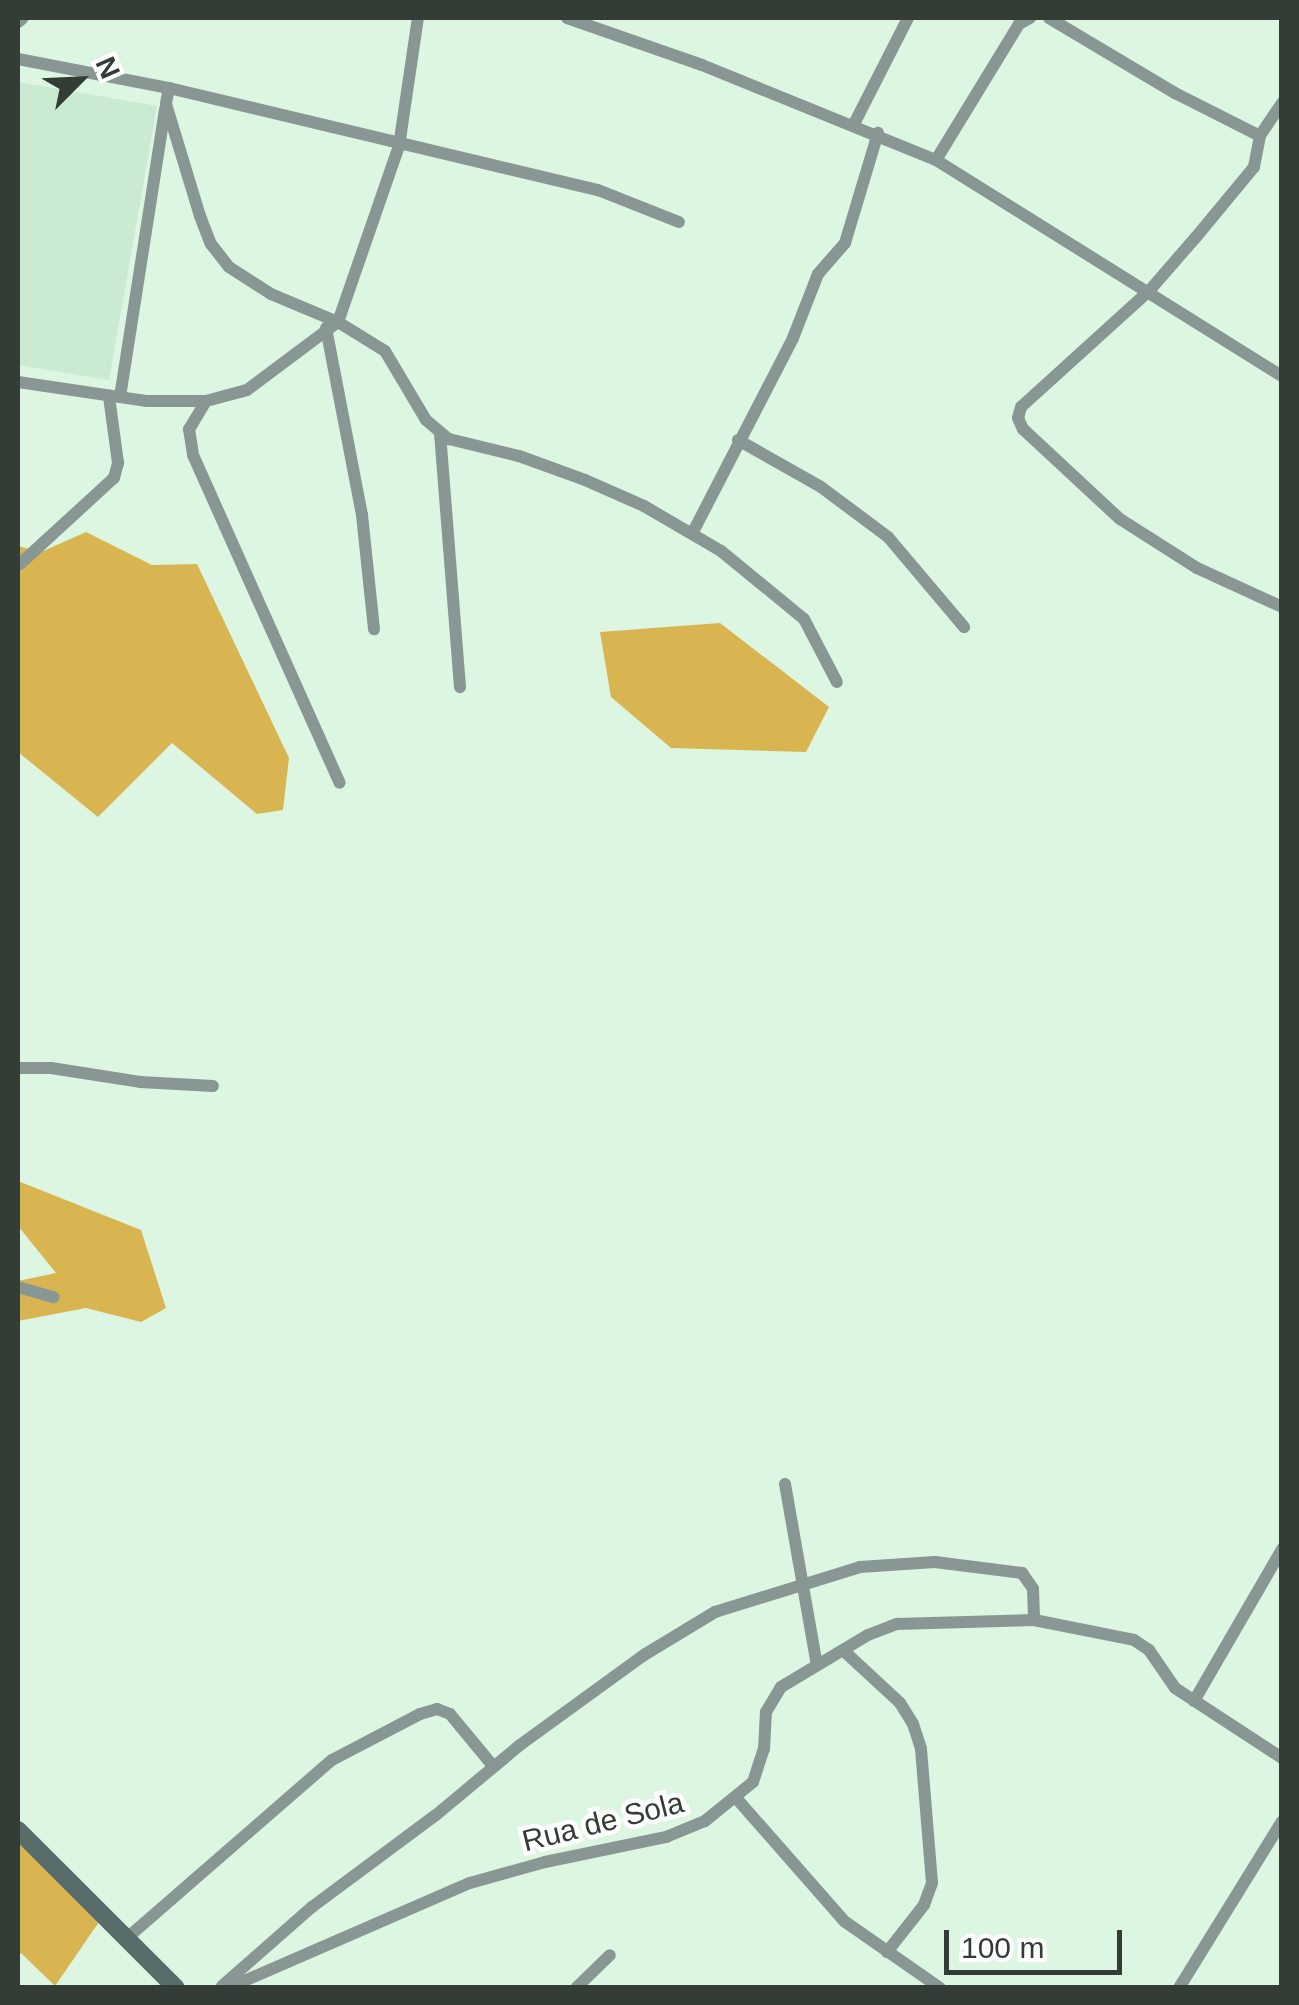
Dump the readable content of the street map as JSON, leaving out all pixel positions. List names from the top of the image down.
{
  "streets": {
    "street": ["Rua de Sola"]
  },
  "scale_bar": "100 m",
  "north": "top right"
}
